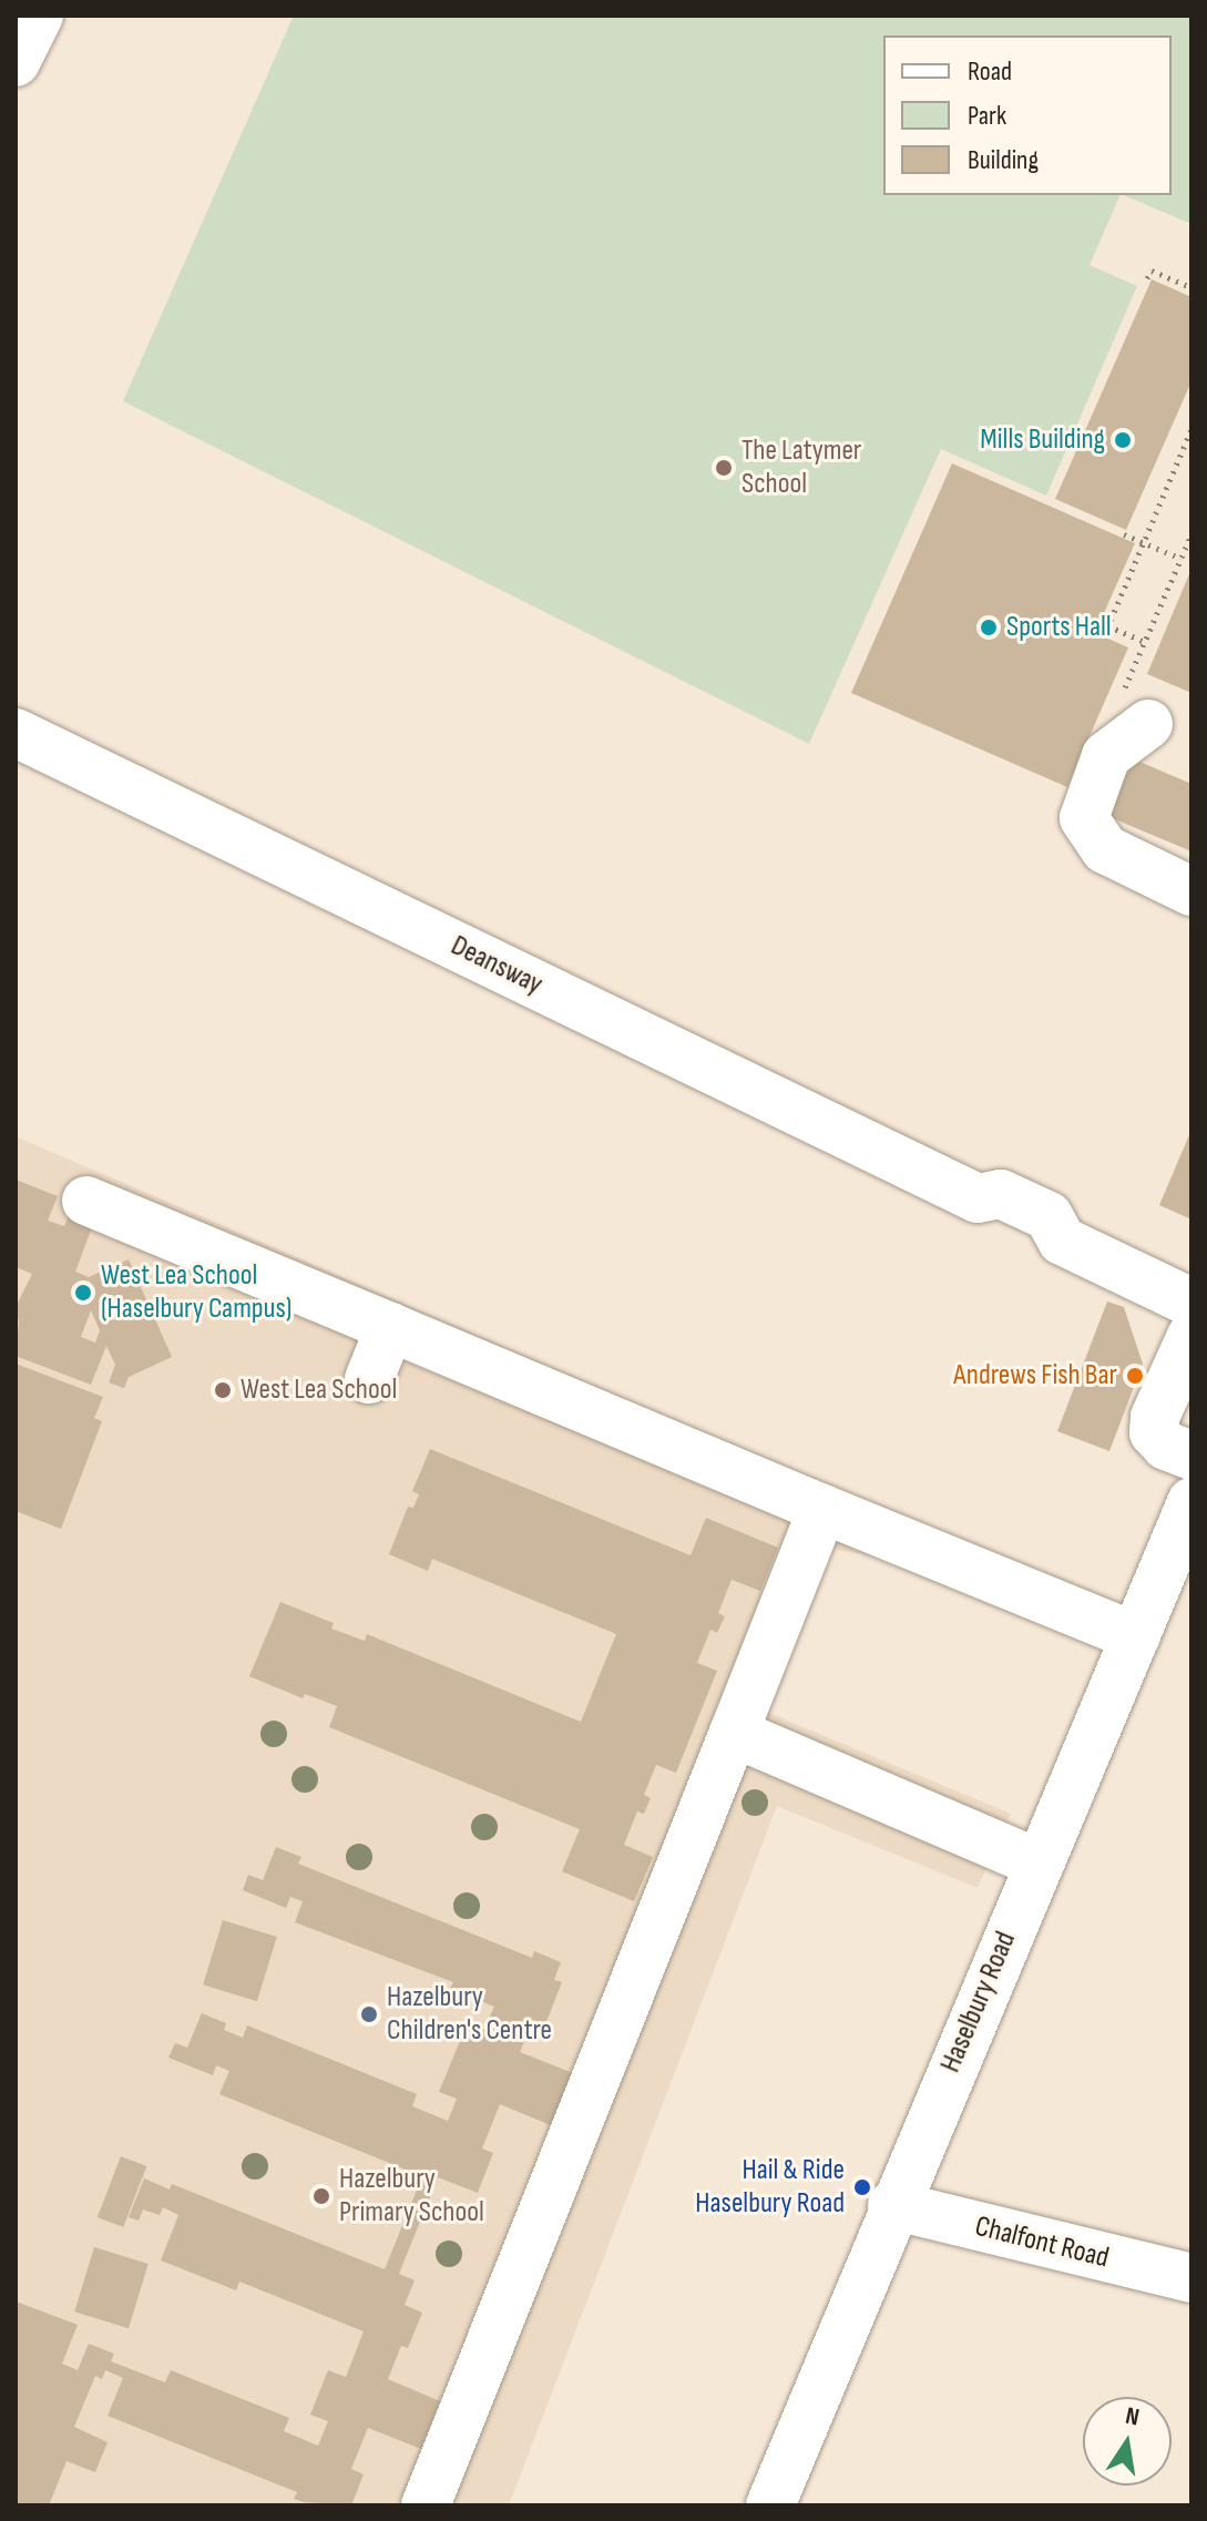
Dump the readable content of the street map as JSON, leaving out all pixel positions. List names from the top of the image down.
{
  "streets": {
    "street": ["Deansway", "Haselbury Road", "Chalfont Road"]
  },
  "crossings": [
    ["Haselbury Road", "Chalfont Road"]
  ],
  "places": [
    "Mills Building",
    "The Latymer School",
    "Sports Hall",
    "West Lea School (Haselbury Campus)",
    "Andrews Fish Bar",
    "West Lea School",
    "Hazelbury Children's Centre",
    "Hail & Ride Haselbury Road",
    "Hazelbury Primary School"
  ],
  "legend": ["Road", "Park", "Building"],
  "north": "top"
}
